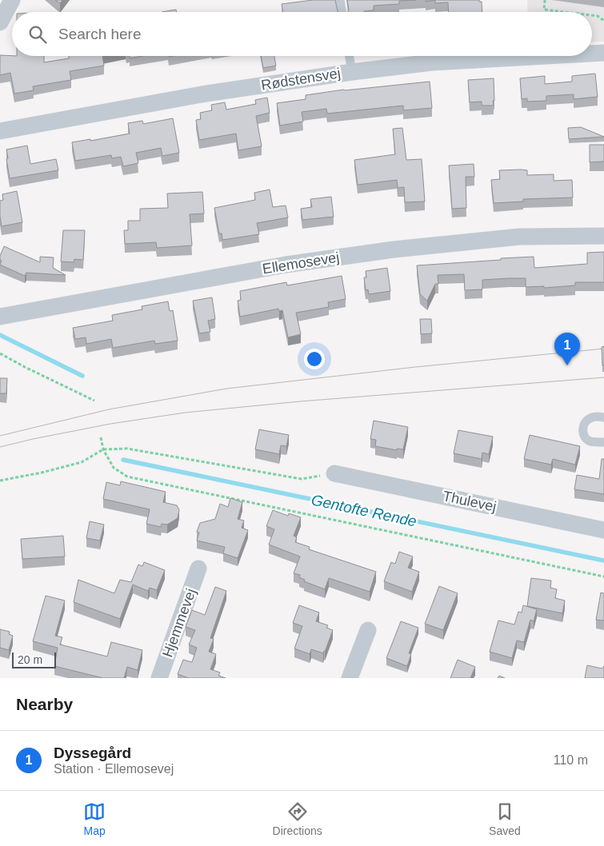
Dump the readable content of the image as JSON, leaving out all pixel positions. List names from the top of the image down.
{
  "streets": {
    "street": [
      "Rødstensvej",
      "Ellemosevej",
      "Thulevej",
      "Hjemmevej"
    ]
  },
  "water": ["Gentofte Rende"],
  "scale_bar": "20 m",
  "page": {
    "search": "Search here",
    "pins": "1",
    "scale": "20 m",
    "heading": "Nearby",
    "list": [
      {
        "mark": "1",
        "name": "Dyssegård",
        "note": "Station · Ellemosevej",
        "value": "110 m"
      }
    ],
    "nav": ["Map", "Directions", "Saved"]
  }
}
